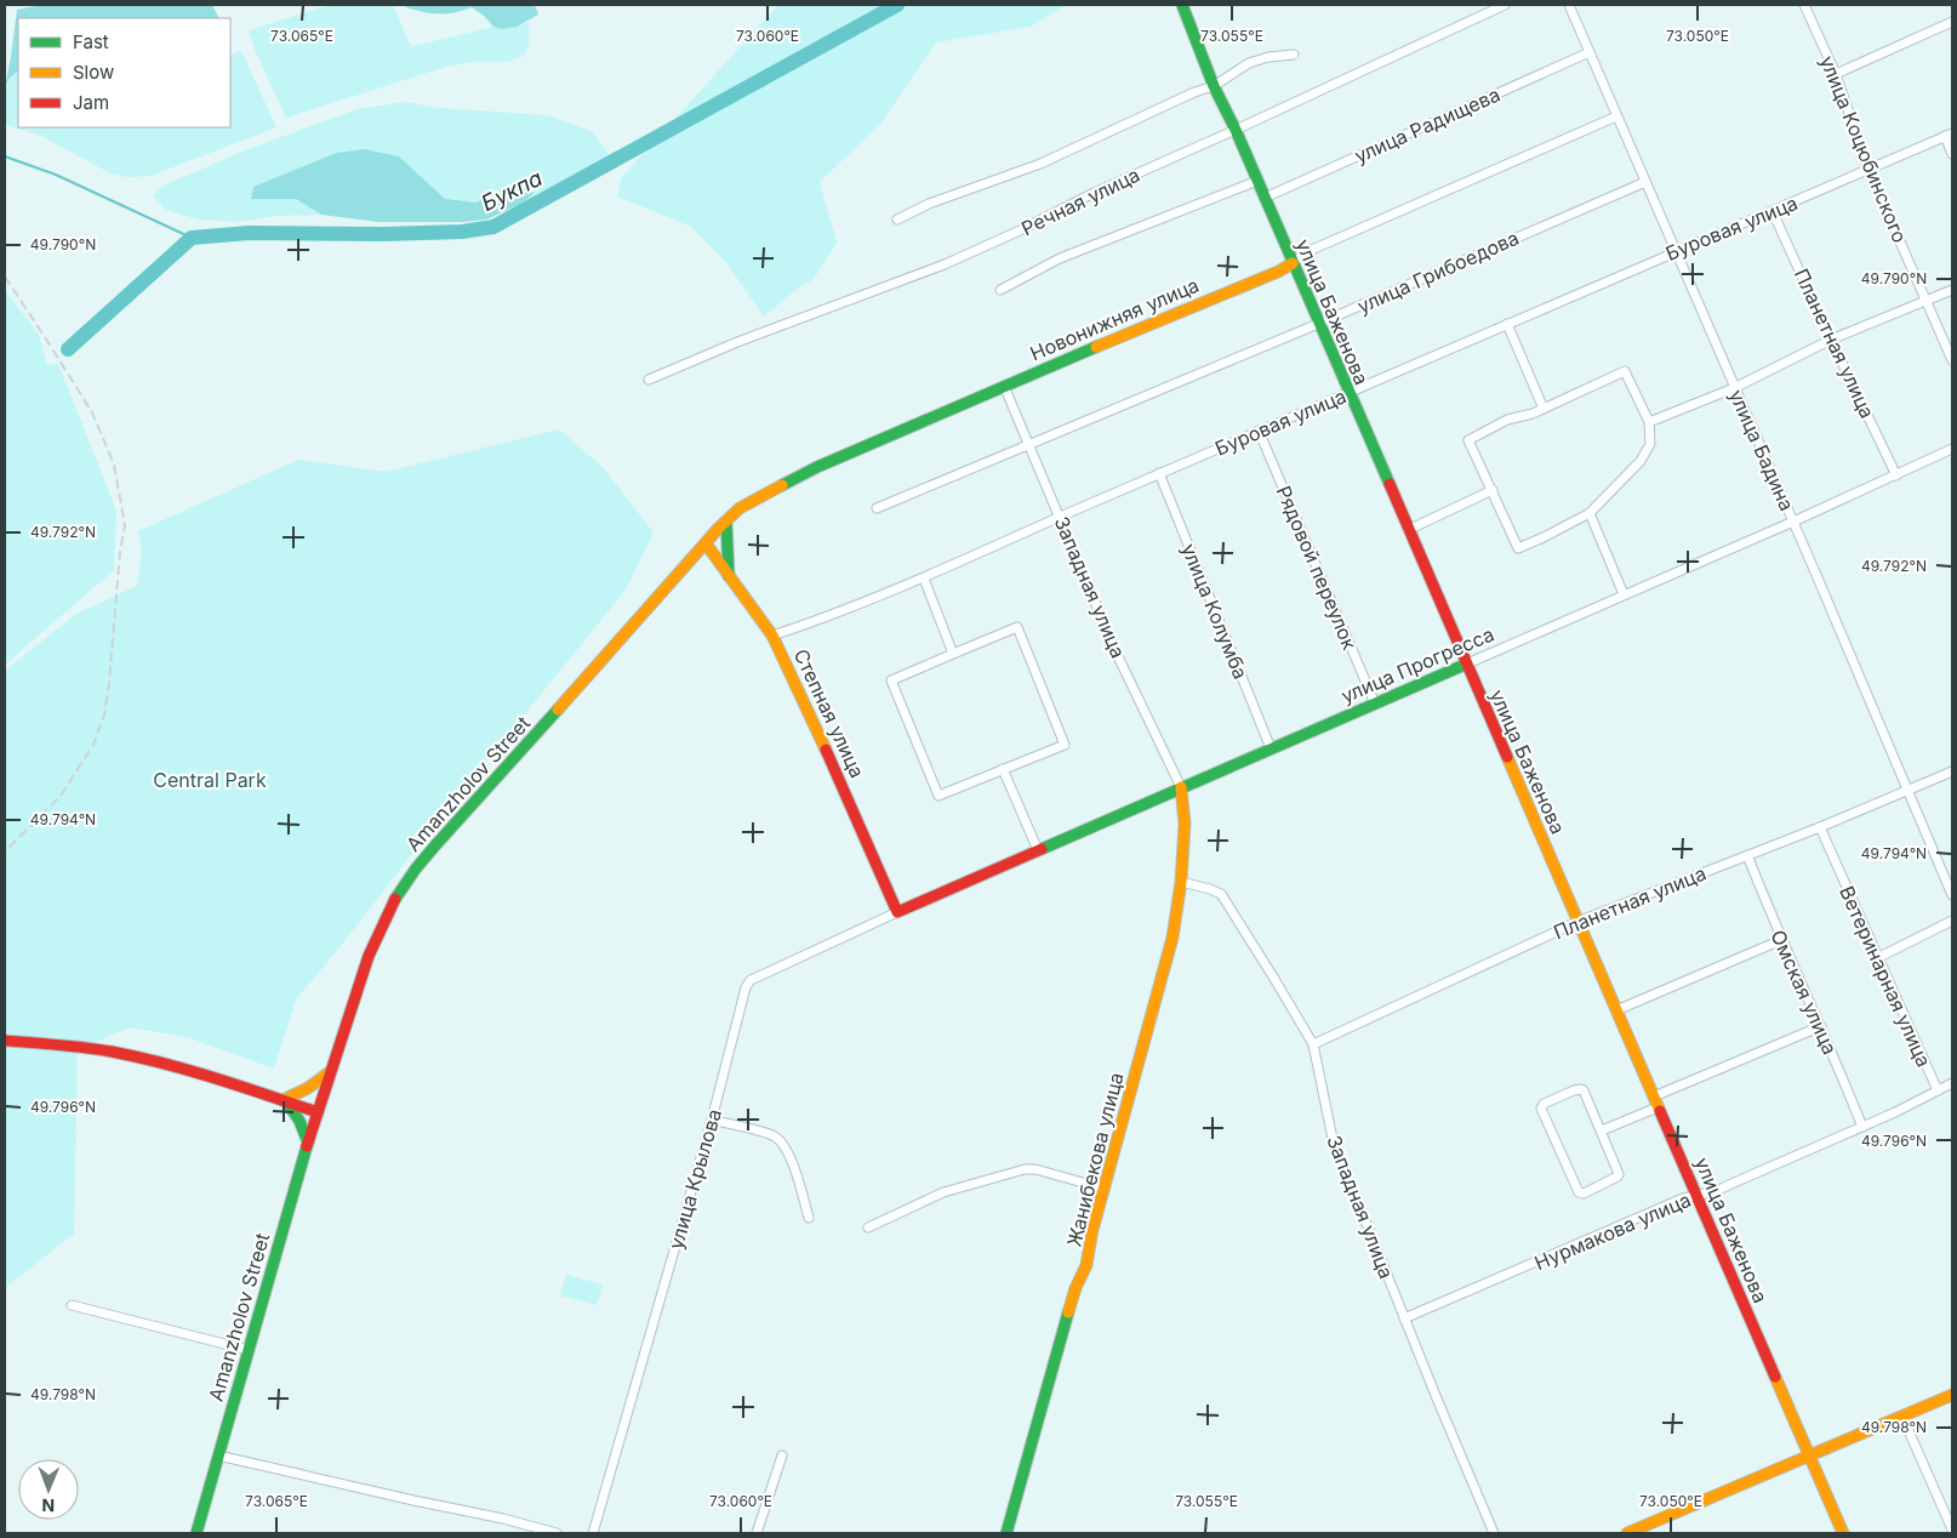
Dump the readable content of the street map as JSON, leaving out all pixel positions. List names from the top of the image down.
{
  "streets": {
    "main road": [
      "улица Баженова",
      "Новонижняя улица",
      "улица Прогресса",
      "Степная улица",
      "Amanzholov Street",
      "Жанибекова улица"
    ],
    "street": [
      "улица Радищева",
      "улица Коцюбинского",
      "Речная улица",
      "Буровая улица",
      "улица Грибоедова",
      "Планетная улица",
      "улица Бадина",
      "Рядовой переулок",
      "Западная улица",
      "улица Колумба",
      "Ветеринарная улица",
      "Омская улица",
      "улица Крылова",
      "Нурмакова улица"
    ]
  },
  "crossings": [
    ["улица Радищева", "улица Баженова"],
    ["улица Радищева", "улица Бадина"],
    ["улица Коцюбинского", "Буровая улица"],
    ["Речная улица", "улица Баженова"],
    ["Буровая улица", "улица Баженова"],
    ["Буровая улица", "Планетная улица"],
    ["Буровая улица", "улица Бадина"],
    ["Буровая улица", "Рядовой переулок"],
    ["Буровая улица", "Западная улица"],
    ["Буровая улица", "улица Колумба"],
    ["Буровая улица", "Степная улица"],
    ["улица Грибоедова", "улица Баженова"],
    ["улица Грибоедова", "улица Бадина"],
    ["улица Грибоедова", "Западная улица"],
    ["улица Баженова", "Новонижняя улица"],
    ["улица Баженова", "Планетная улица"],
    ["улица Баженова", "улица Прогресса"],
    ["улица Баженова", "Нурмакова улица"],
    ["Новонижняя улица", "улица Бадина"],
    ["Новонижняя улица", "Западная улица"],
    ["Новонижняя улица", "Степная улица"],
    ["Новонижняя улица", "Amanzholov Street"],
    ["Планетная улица", "улица Бадина"],
    ["Планетная улица", "Западная улица"],
    ["Планетная улица", "улица Прогресса"],
    ["Планетная улица", "Ветеринарная улица"],
    ["Планетная улица", "Омская улица"],
    ["улица Бадина", "улица Прогресса"],
    ["Рядовой переулок", "улица Прогресса"],
    ["Западная улица", "улица Прогресса"],
    ["Западная улица", "Жанибекова улица"],
    ["Западная улица", "Нурмакова улица"],
    ["улица Колумба", "улица Прогресса"],
    ["улица Прогресса", "Степная улица"],
    ["улица Прогресса", "Жанибекова улица"],
    ["улица Прогресса", "улица Крылова"],
    ["Степная улица", "Amanzholov Street"],
    ["Степная улица", "улица Крылова"],
    ["Ветеринарная улица", "Нурмакова улица"],
    ["Омская улица", "Нурмакова улица"]
  ],
  "water": ["Букпа"],
  "parks": ["Central Park"],
  "legend": ["Fast", "Slow", "Jam"],
  "north": "bottom",
  "coordinates": [
    "73.065°E",
    "73.060°E",
    "73.055°E",
    "73.050°E",
    "49.790°N",
    "49.792°N",
    "49.794°N",
    "49.796°N",
    "49.798°N"
  ]
}
